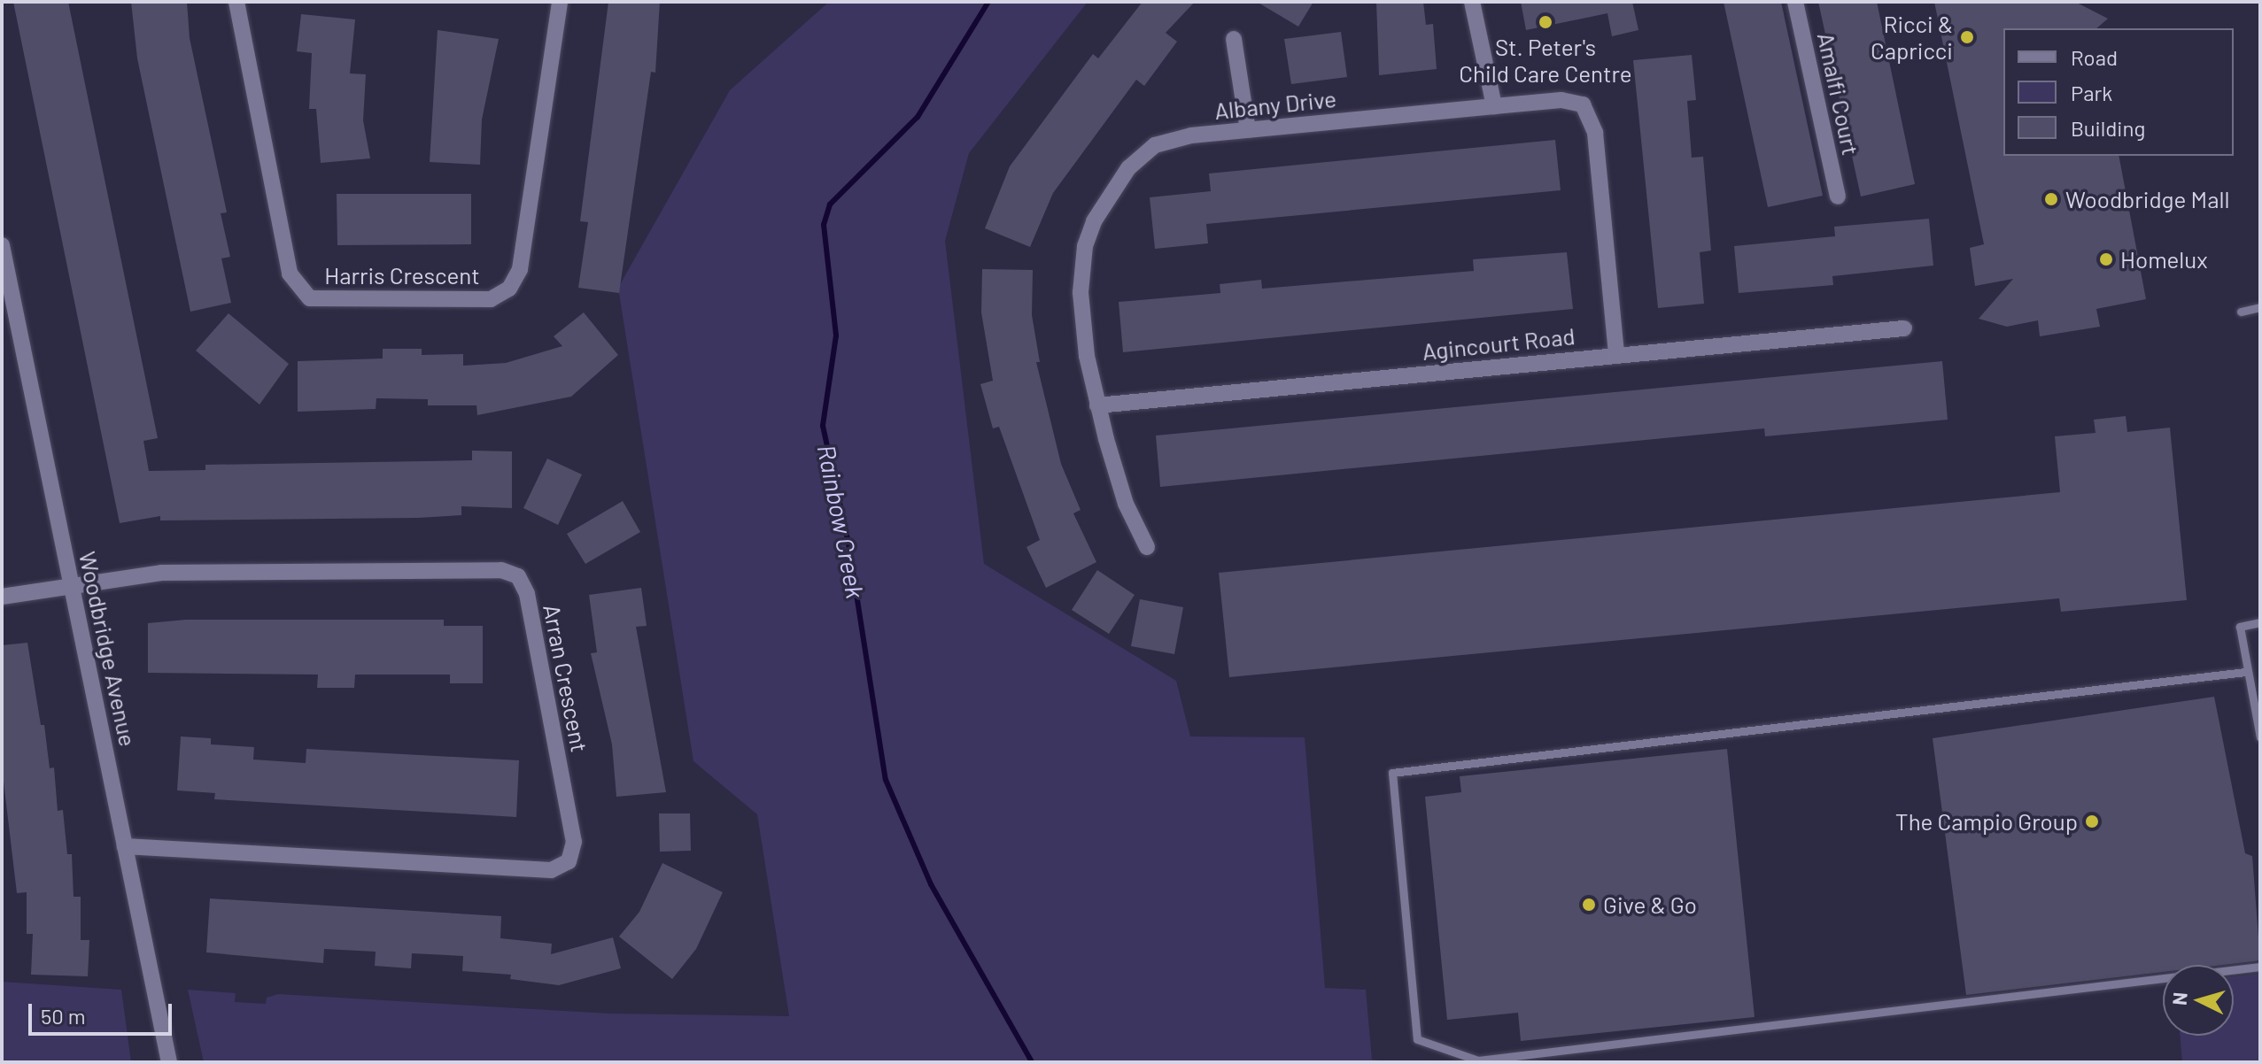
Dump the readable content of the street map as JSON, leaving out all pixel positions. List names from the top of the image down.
{
  "streets": {
    "street": [
      "Amalfi Court",
      "Albany Drive",
      "Harris Crescent",
      "Agincourt Road",
      "Woodbridge Avenue",
      "Arran Crescent"
    ]
  },
  "crossings": [
    ["Albany Drive", "Agincourt Road"],
    ["Woodbridge Avenue", "Arran Crescent"]
  ],
  "water": ["Rainbow Creek"],
  "places": [
    "St. Peter's Child Care Centre",
    "Ricci & Capricci",
    "Woodbridge Mall",
    "Homelux",
    "The Campio Group",
    "Give & Go"
  ],
  "legend": ["Road", "Park", "Building"],
  "scale_bar": "50 m",
  "north": "left"
}
